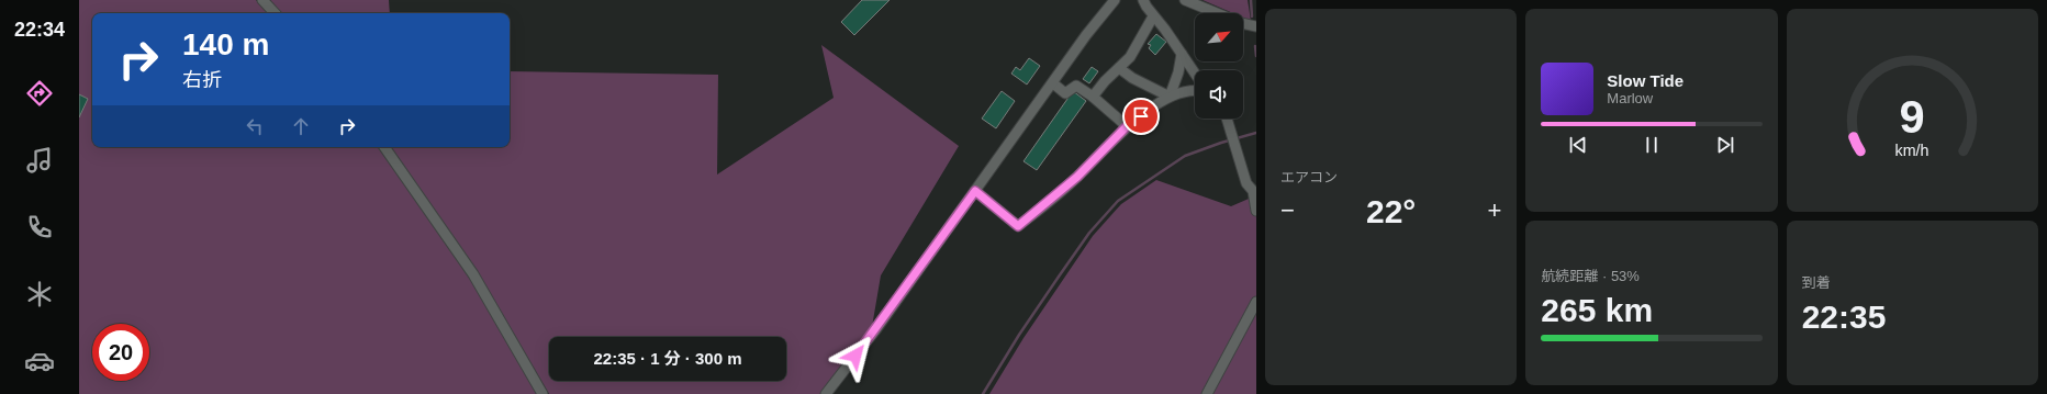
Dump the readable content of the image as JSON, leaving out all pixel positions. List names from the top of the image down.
{
  "north": "top right",
  "page": {
    "tabs": "22:34",
    "tile": [
      "エアコン",
      ["航続距離 · 53%", "265 km"],
      ["到着", "22:35"]
    ],
    "turn": ["140 m", "右折"],
    "song": ["Slow Tide", "Marlow"],
    "heat": ["−", "22°", "+"],
    "limit": "20",
    "trip": "22:35 · 1 分 · 300 m",
    "gauge": ["9", "km/h"]
  }
}
